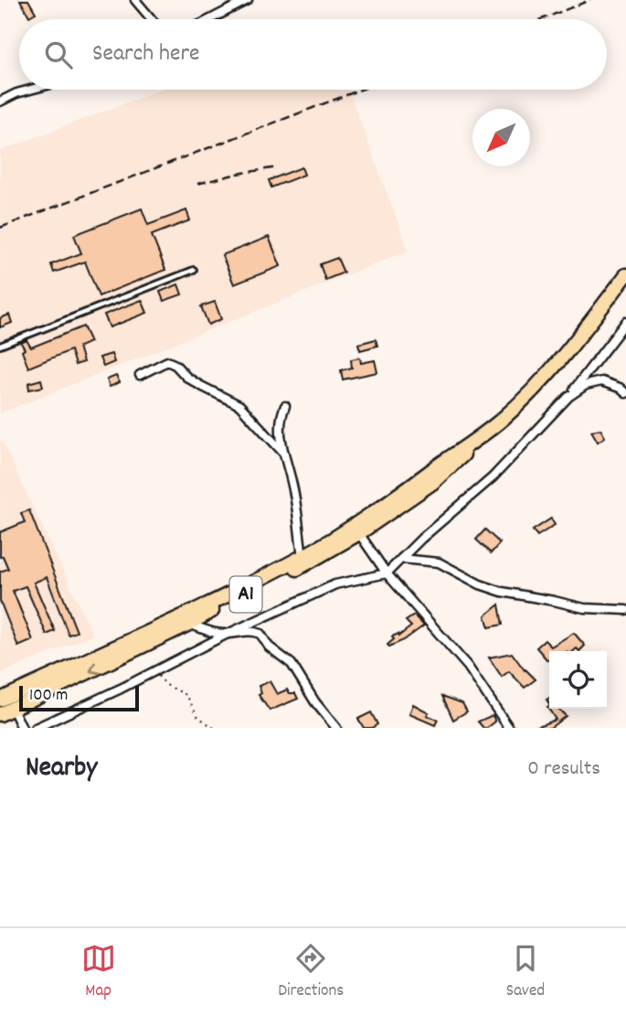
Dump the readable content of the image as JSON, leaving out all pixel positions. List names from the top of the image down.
{
  "streets": {
    "highway": ["A1"]
  },
  "scale_bar": "100 m",
  "north": "bottom left",
  "page": {
    "search": "Search here",
    "scale": "100 m",
    "heading": ["Nearby", "0 results"],
    "nav": ["Map", "Directions", "Saved"]
  }
}
